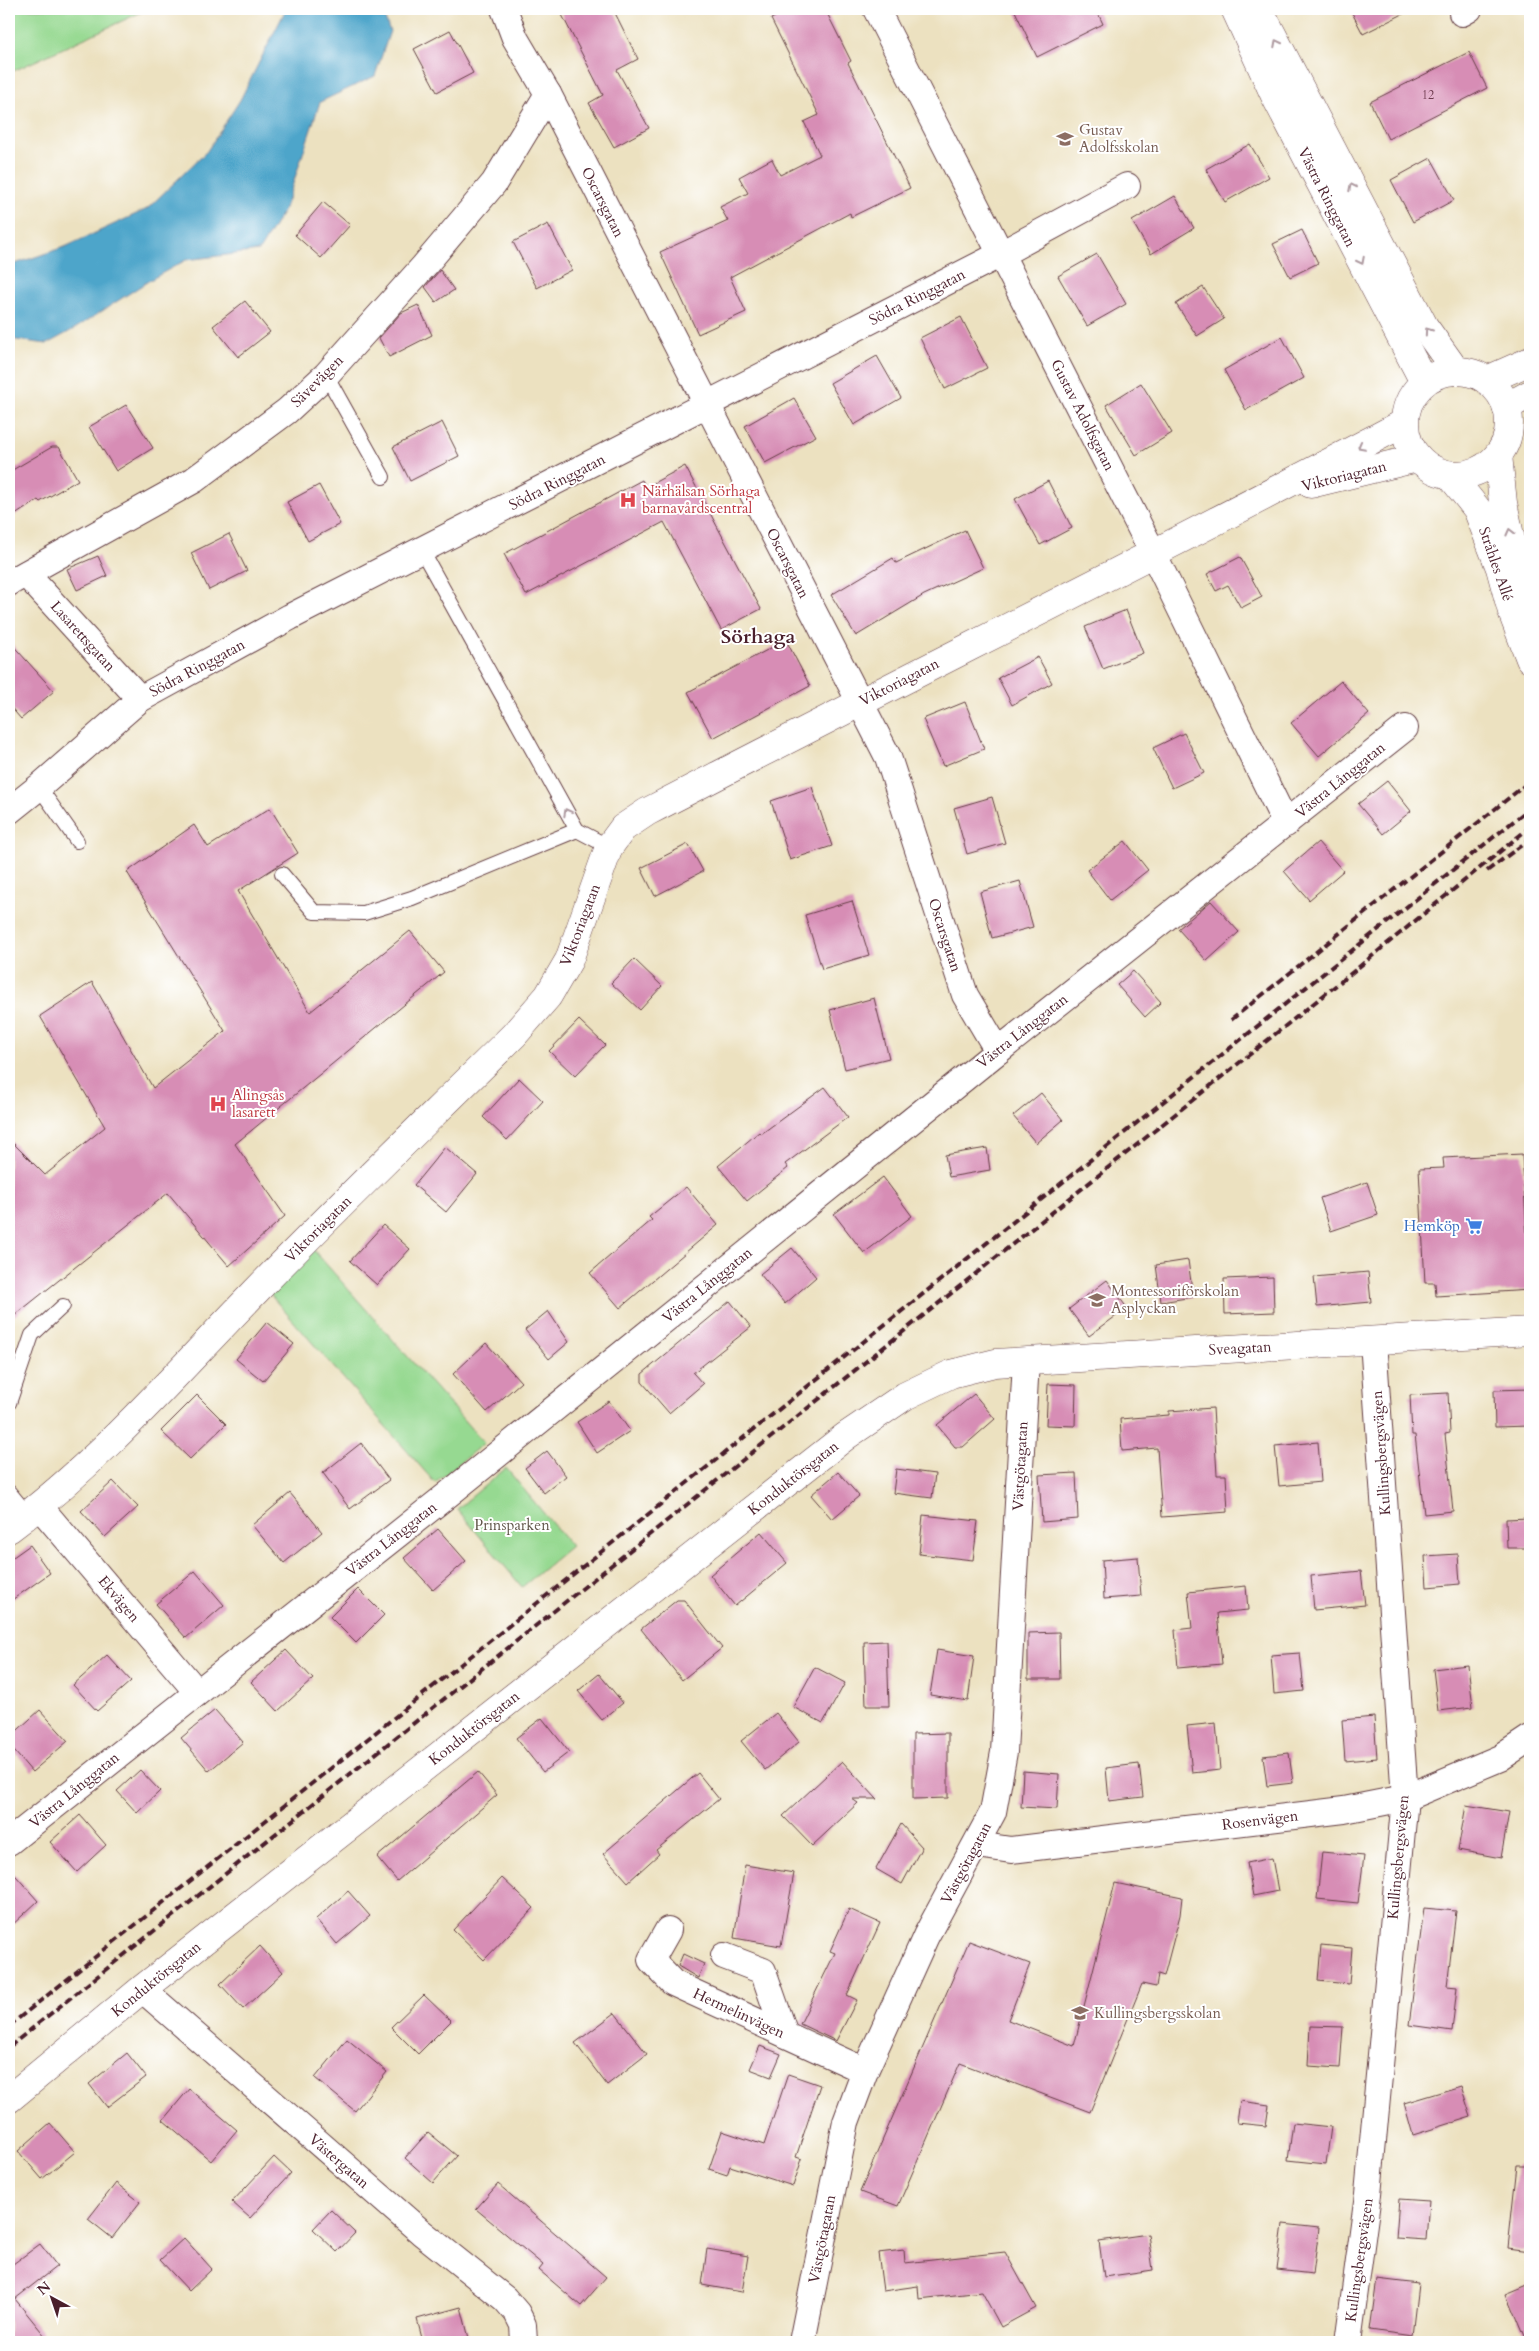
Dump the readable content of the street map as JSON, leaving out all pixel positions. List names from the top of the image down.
{
  "streets": {
    "street": [
      "Västra Ringgatan",
      "Oscarsgatan",
      "Södra Ringgatan",
      "Sävevägen",
      "Gustav Adolfsgatan",
      "Viktoriagatan",
      "Stråhles Allé",
      "Lasarettsgatan",
      "Västra Långgatan",
      "Sveagatan",
      "Kullingsbergsvägen",
      "Västgötagatan",
      "Konduktörsgatan",
      "Ekvägen",
      "Rosenvägen",
      "Hermelinvägen",
      "Västergatan"
    ]
  },
  "crossings": [
    ["Västra Ringgatan", "Viktoriagatan"],
    ["Västra Ringgatan", "Stråhles Allé"],
    ["Oscarsgatan", "Södra Ringgatan"],
    ["Oscarsgatan", "Sävevägen"],
    ["Oscarsgatan", "Viktoriagatan"],
    ["Oscarsgatan", "Västra Långgatan"],
    ["Södra Ringgatan", "Gustav Adolfsgatan"],
    ["Södra Ringgatan", "Lasarettsgatan"],
    ["Sävevägen", "Lasarettsgatan"],
    ["Gustav Adolfsgatan", "Viktoriagatan"],
    ["Gustav Adolfsgatan", "Västra Långgatan"],
    ["Viktoriagatan", "Stråhles Allé"],
    ["Viktoriagatan", "Ekvägen"],
    ["Västra Långgatan", "Ekvägen"],
    ["Sveagatan", "Kullingsbergsvägen"],
    ["Sveagatan", "Västgötagatan"],
    ["Sveagatan", "Konduktörsgatan"],
    ["Kullingsbergsvägen", "Rosenvägen"],
    ["Västgötagatan", "Rosenvägen"],
    ["Västgötagatan", "Hermelinvägen"],
    ["Konduktörsgatan", "Västergatan"]
  ],
  "districts": ["Sörhaga"],
  "parks": ["Prinsparken"],
  "places": {
    "school or university": ["Gustav Adolfsskolan", "Montessoriförskolan Asplyckan", "Kullingsbergsskolan"],
    "hospital": ["Närhälsan Sörhaga barnavårdscentral", "Alingsås lasarett"],
    "supermarket": ["Hemköp"]
  },
  "house_numbers": ["12"],
  "north": "top left"
}
